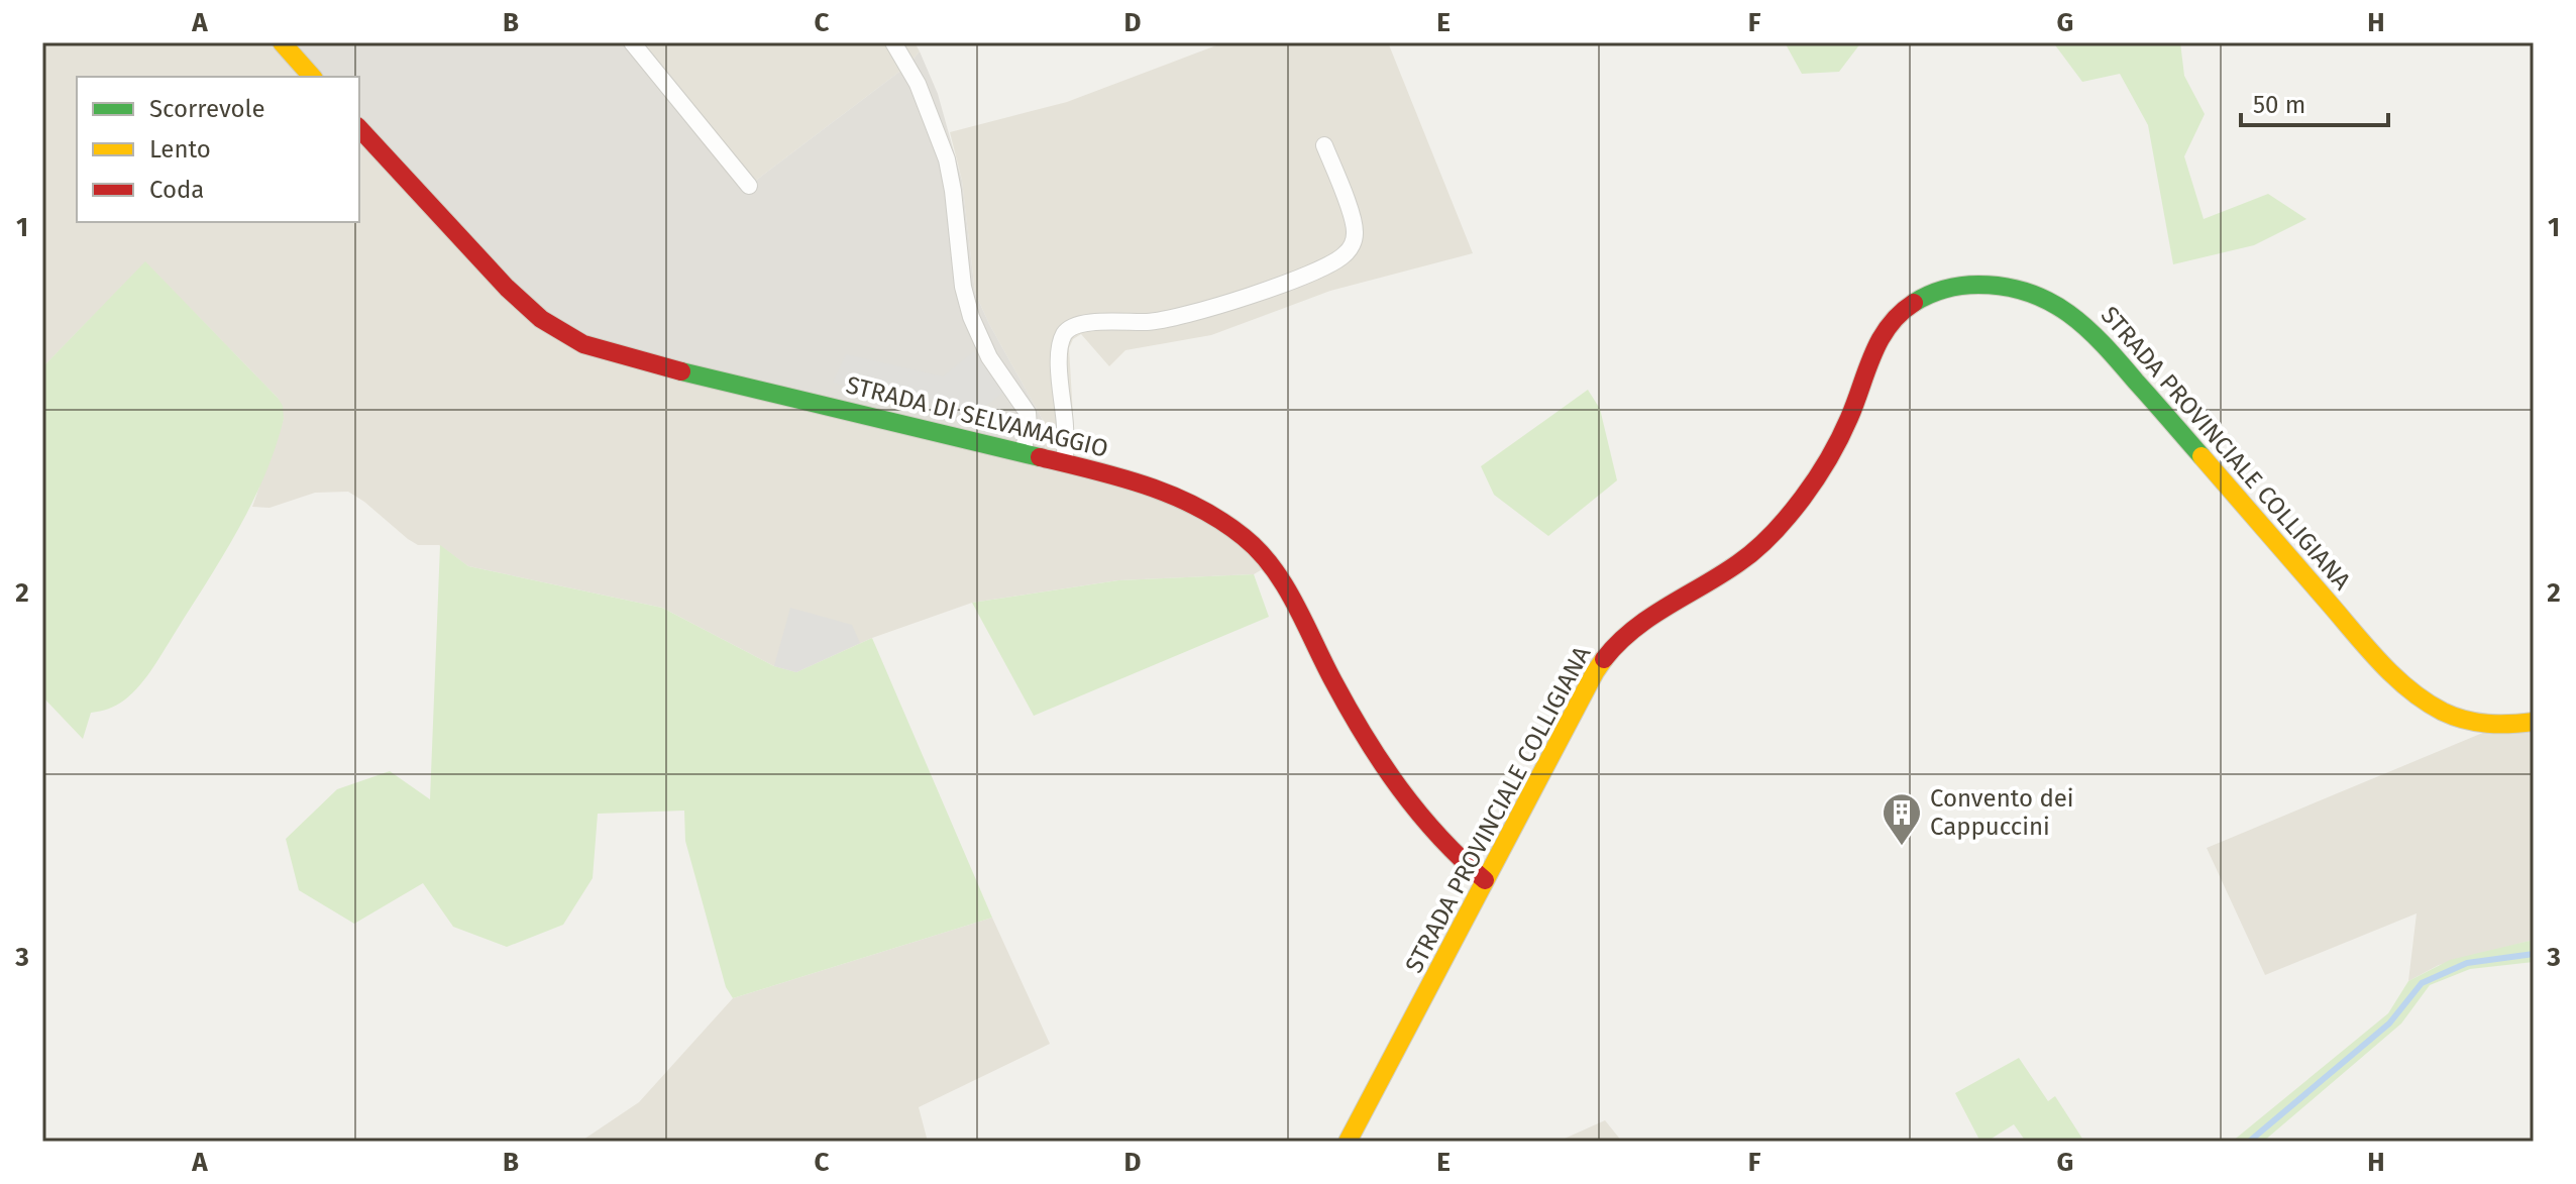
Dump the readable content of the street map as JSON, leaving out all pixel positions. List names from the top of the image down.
{
  "streets": {
    "main road": ["STRADA DI SELVAMAGGIO", "STRADA PROVINCIALE COLLIGIANA"]
  },
  "crossings": [
    ["STRADA DI SELVAMAGGIO", "STRADA PROVINCIALE COLLIGIANA"]
  ],
  "places": {
    "building": ["Convento dei Cappuccini"]
  },
  "legend": ["Scorrevole", "Lento", "Coda"],
  "scale_bar": "50 m",
  "grid": {
    "columns": [
      "A",
      "B",
      "C",
      "D",
      "E",
      "F",
      "G",
      "H"
    ],
    "rows": ["1", "2", "3"]
  }
}
